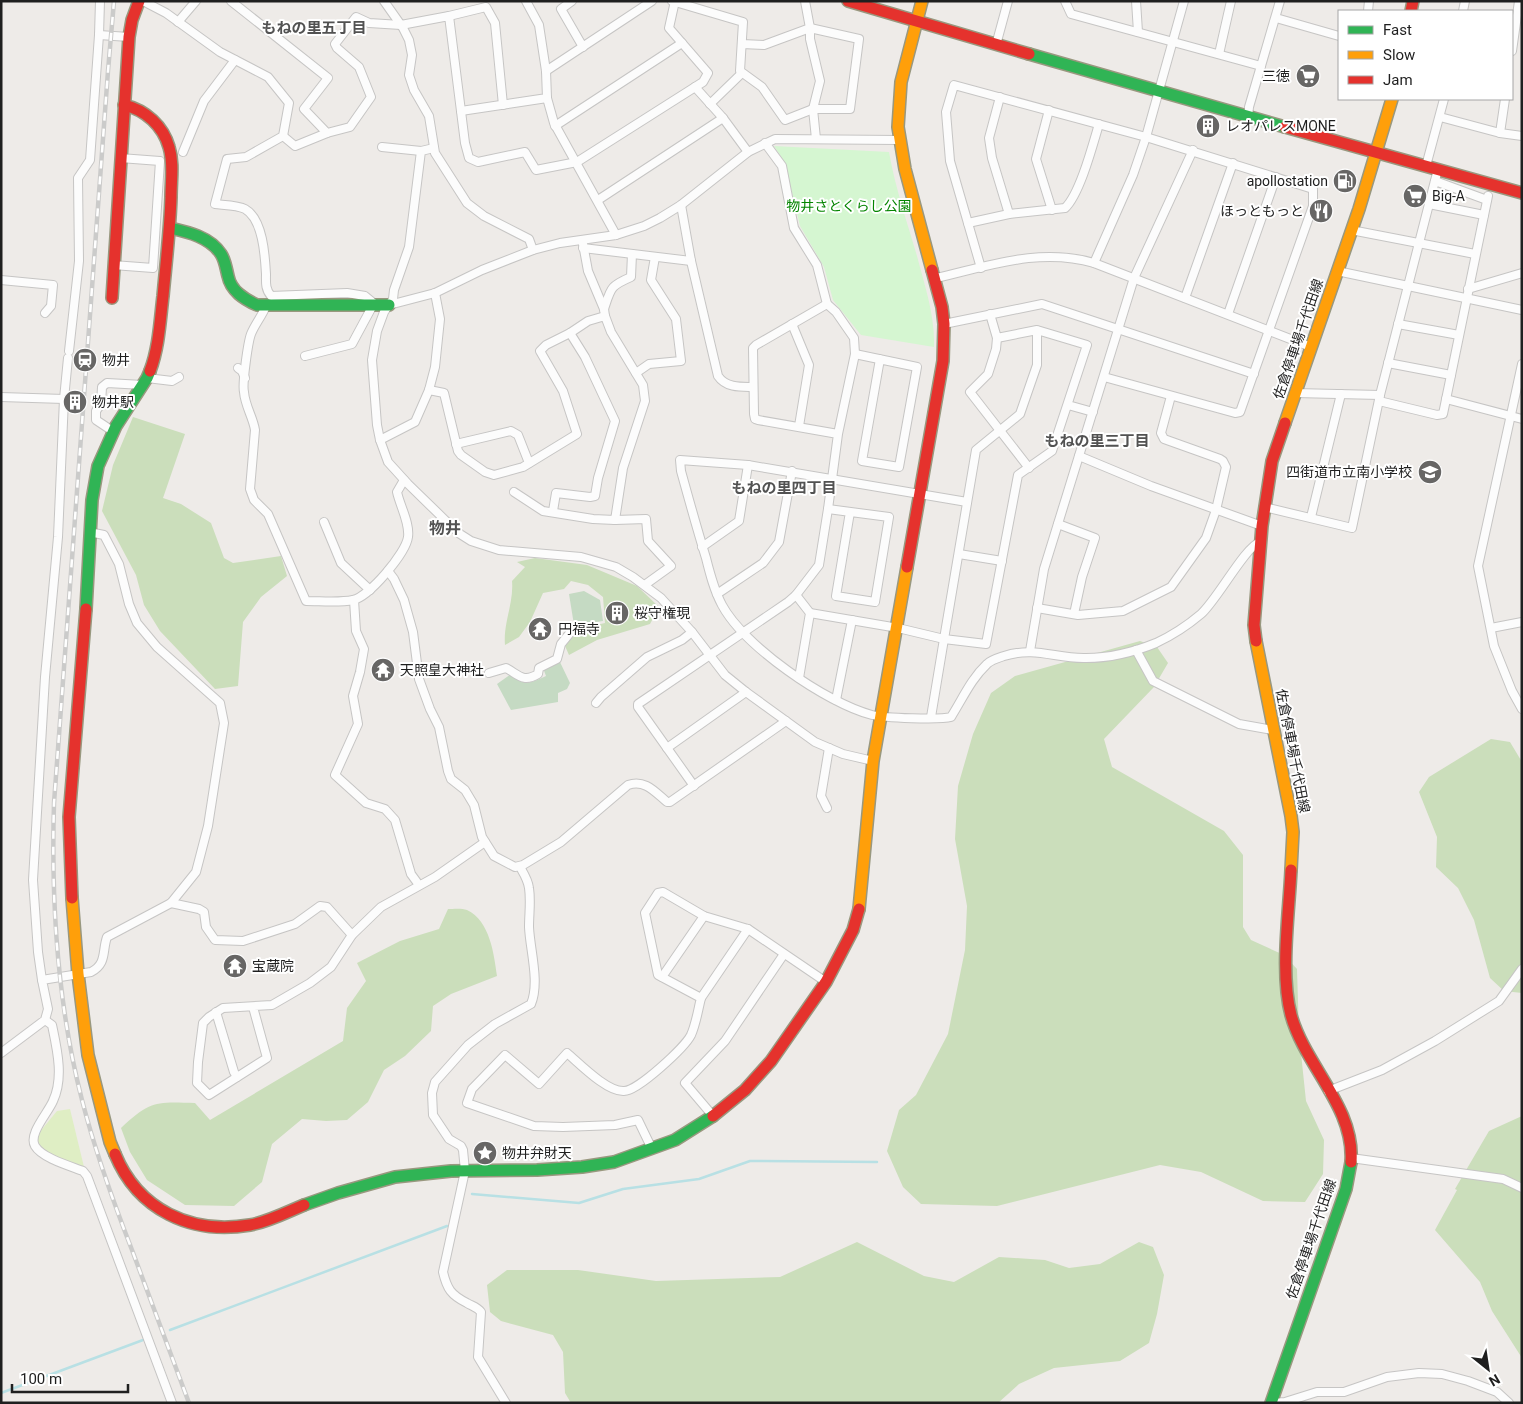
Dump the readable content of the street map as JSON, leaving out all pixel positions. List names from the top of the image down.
{
  "streets": {
    "street": ["佐倉停車場千代田線"]
  },
  "districts": [
    "もねの里五丁目",
    "もねの里三丁目",
    "もねの里四丁目",
    "物井"
  ],
  "parks": ["物井さとくらし公園"],
  "places": {
    "supermarket": ["三徳", "Big-A"],
    "building": ["レオパレスMONE", "物井駅", "桜守権現"],
    "fuel station": ["apollostation"],
    "restaurant": ["ほっともっと"],
    "station": ["物井"],
    "school or university": ["四街道市立南小学校"],
    "temple": ["円福寺", "天照皇大神社", "宝蔵院"],
    "place": ["物井弁財天"]
  },
  "legend": ["Fast", "Slow", "Jam"],
  "scale_bar": "100 m",
  "north": "bottom right"
}
